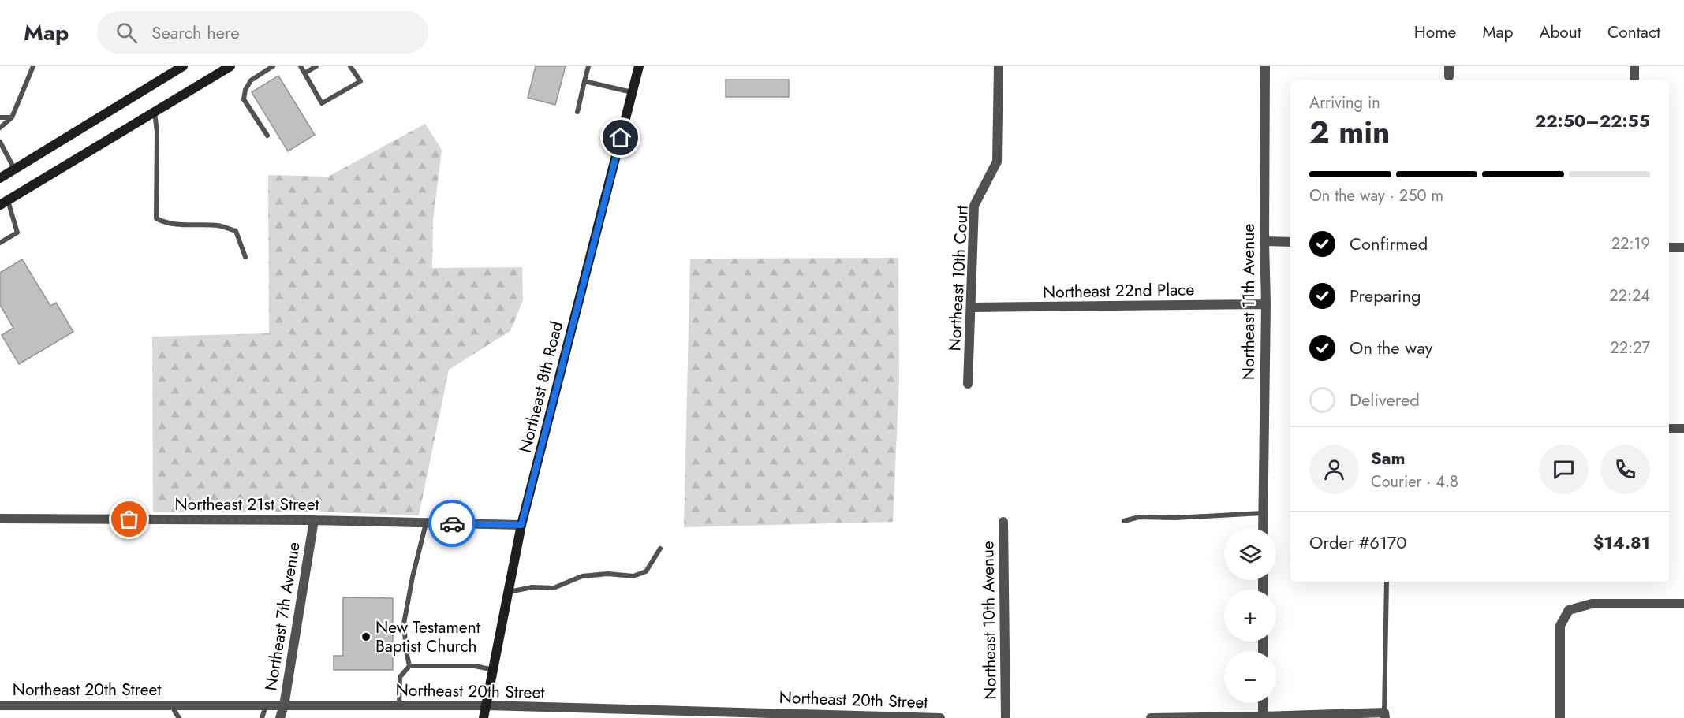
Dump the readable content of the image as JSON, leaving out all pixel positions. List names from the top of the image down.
{
  "streets": {
    "main road": ["Northeast 8th Road"],
    "street": [
      "Northeast 10th Court",
      "Northeast 22nd Place",
      "Northeast 11th Avenue",
      "Northeast 21st Street",
      "Northeast 7th Avenue",
      "Northeast 10th Avenue",
      "Northeast 20th Street"
    ]
  },
  "crossings": [
    ["Northeast 10th Court", "Northeast 22nd Place"],
    ["Northeast 22nd Place", "Northeast 11th Avenue"],
    ["Northeast 8th Road", "Northeast 21st Street"],
    ["Northeast 8th Road", "Northeast 20th Street"],
    ["Northeast 21st Street", "Northeast 7th Avenue"],
    ["Northeast 7th Avenue", "Northeast 20th Street"]
  ],
  "places": ["New Testament Baptist Church"],
  "page": {
    "header": "Map",
    "search": "Search here",
    "nav": [
      "Home",
      "Map",
      "About",
      "Contact"
    ],
    "heading": ["2 min", "Arriving in", "22:50–22:55"],
    "panel": [
      "Sam",
      "Courier · 4.8",
      "Order #6170",
      "$14.81"
    ],
    "bar": "On the way · 250 m",
    "list": [
      ["Confirmed", "22:19"],
      ["Preparing", "22:24"],
      ["On the way", "22:27"],
      "Delivered"
    ],
    "map_buttons": ["+", "−"]
  }
}
